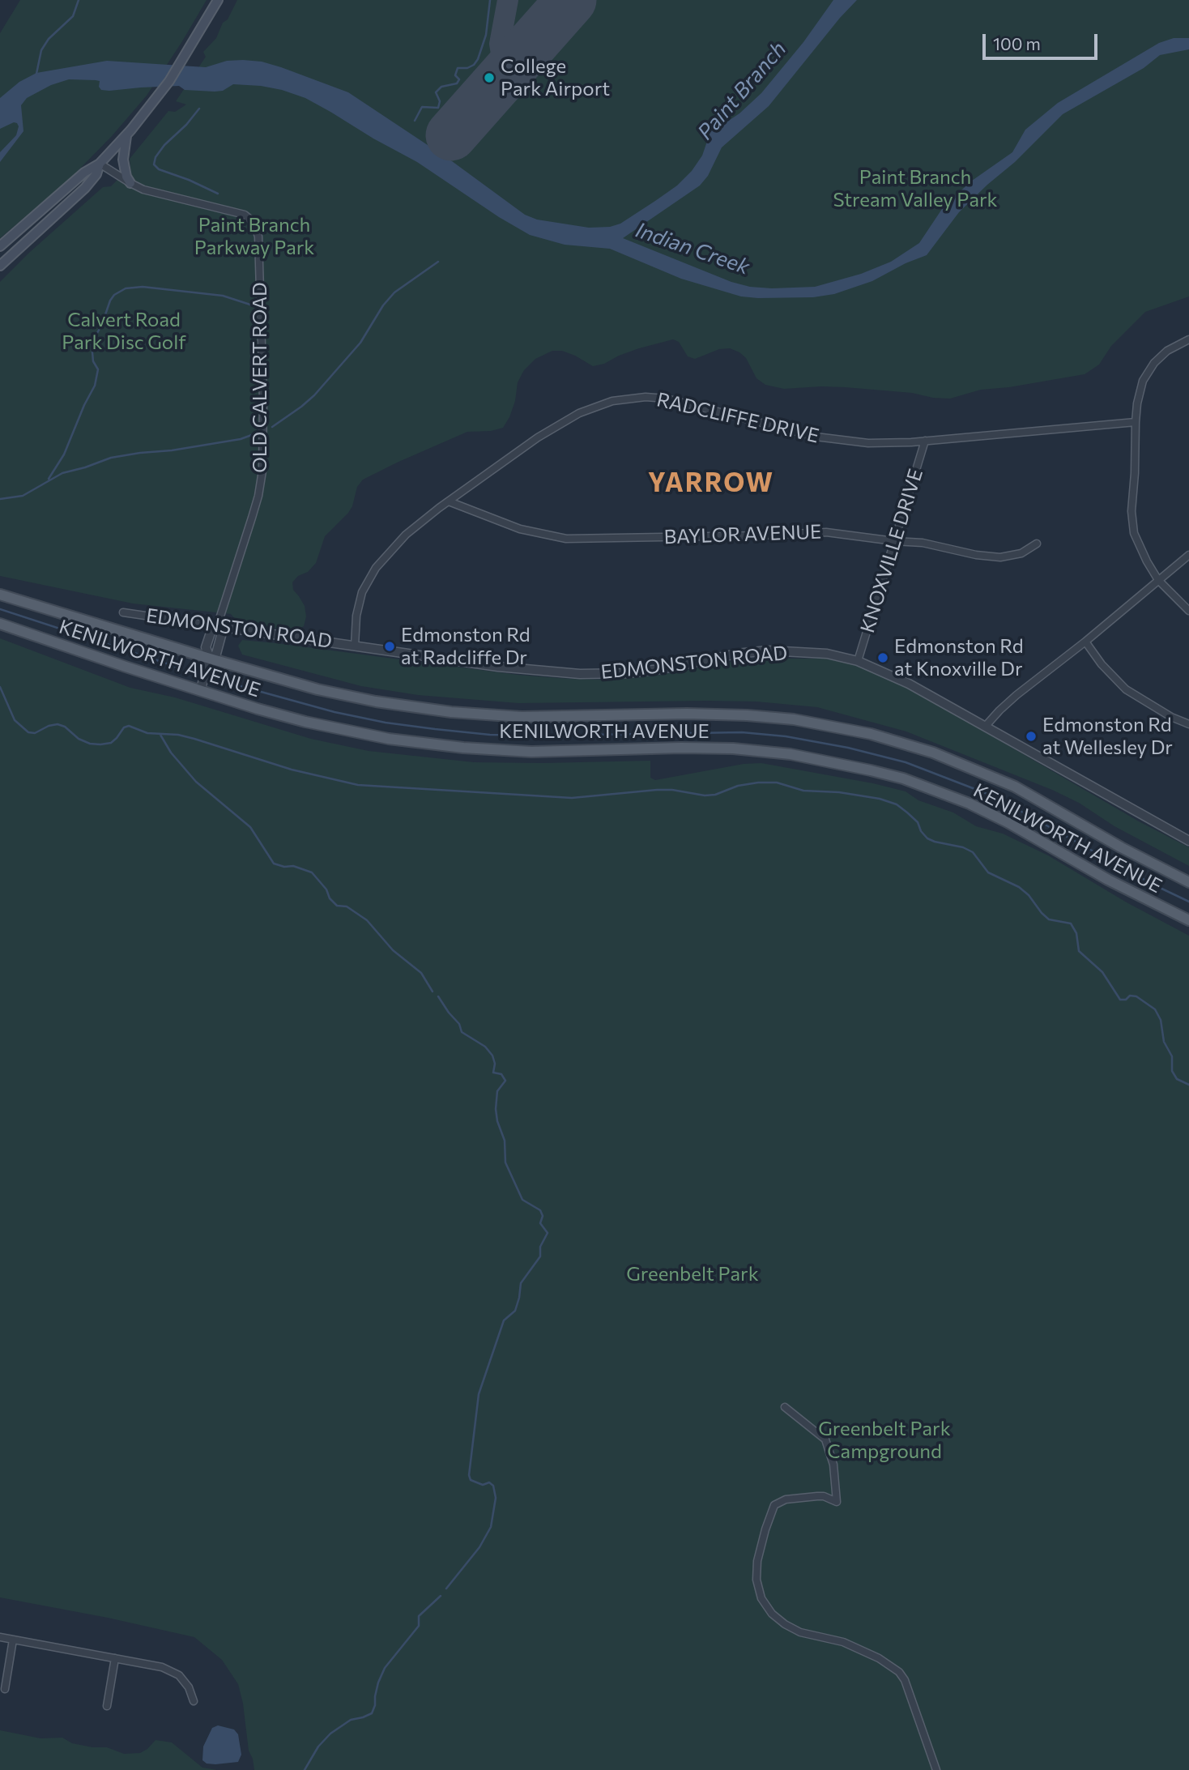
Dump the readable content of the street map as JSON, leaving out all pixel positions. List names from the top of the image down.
{
  "streets": {
    "main road": ["KENILWORTH AVENUE"],
    "street": [
      "OLD CALVERT ROAD",
      "RADCLIFFE DRIVE",
      "BAYLOR AVENUE",
      "KNOXVILLE DRIVE",
      "EDMONSTON ROAD"
    ]
  },
  "crossings": [
    ["OLD CALVERT ROAD", "EDMONSTON ROAD"],
    ["OLD CALVERT ROAD", "KENILWORTH AVENUE"],
    ["RADCLIFFE DRIVE", "BAYLOR AVENUE"],
    ["RADCLIFFE DRIVE", "KNOXVILLE DRIVE"],
    ["RADCLIFFE DRIVE", "EDMONSTON ROAD"],
    ["BAYLOR AVENUE", "KNOXVILLE DRIVE"],
    ["KNOXVILLE DRIVE", "EDMONSTON ROAD"]
  ],
  "districts": ["YARROW"],
  "water": ["Paint Branch", "Indian Creek"],
  "parks": [
    "Paint Branch Stream Valley Park",
    "Paint Branch Parkway Park",
    "Calvert Road Park Disc Golf",
    "Greenbelt Park",
    "Greenbelt Park Campground"
  ],
  "places": [
    "College Park Airport",
    "Edmonston Rd at Radcliffe Dr",
    "Edmonston Rd at Knoxville Dr",
    "Edmonston Rd at Wellesley Dr"
  ],
  "scale_bar": "100 m"
}
